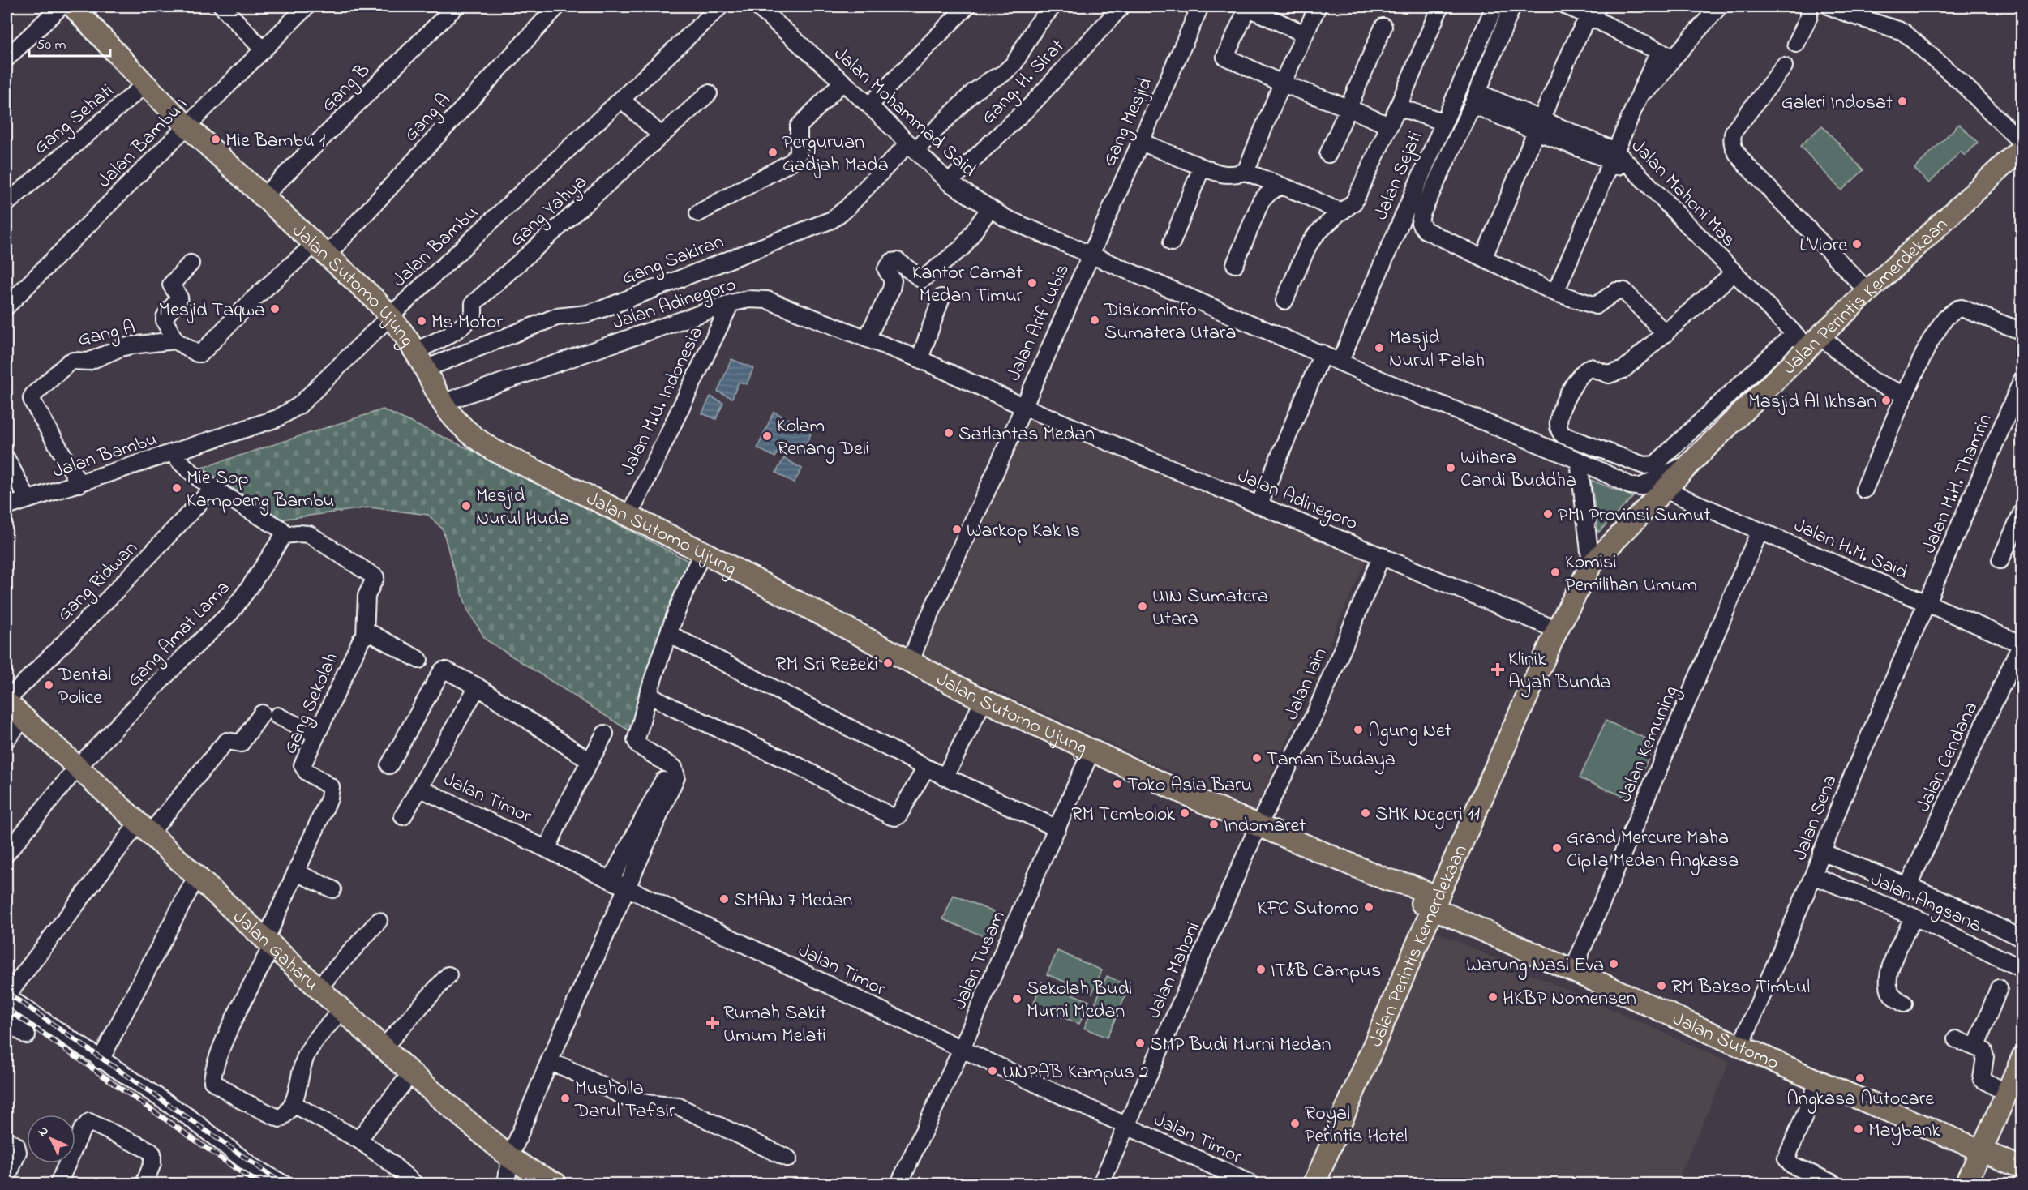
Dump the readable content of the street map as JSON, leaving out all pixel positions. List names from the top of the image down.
{
  "streets": {
    "main road": [
      "Jalan Sutomo Ujung",
      "Jalan Perintis Kemerdekaan",
      "Jalan Gaharu",
      "Jalan Sutomo"
    ],
    "street": [
      "Gang. H. Sirat",
      "Gang B",
      "Jalan Mohammad Said",
      "Gang A",
      "Gang Sehati",
      "Gang Mesjid",
      "Jalan Bambu I",
      "Jalan Sejati",
      "Jalan Mahoni Mas",
      "Gang Yahya",
      "Jalan Bambu",
      "Gang Sakiran",
      "Jalan Adinegoro",
      "Jalan Arif Lubis",
      "Jalan M.U. Indonesia",
      "Jalan M.H. Thamrin",
      "Jalan H.M. Said",
      "Gang Ridwan",
      "Gang Amat Lama",
      "Jalan Iain",
      "Gang Sekolah",
      "Jalan Kemuning",
      "Jalan Cendana",
      "Jalan Timor",
      "Jalan Sena",
      "Jalan Angsana",
      "Jalan Tusam",
      "Jalan Mahoni"
    ]
  },
  "crossings": [
    ["Gang. H. Sirat", "Jalan Mohammad Said"],
    ["Gang B", "Jalan Sutomo Ujung"],
    ["Jalan Mohammad Said", "Gang Mesjid"],
    ["Jalan Mohammad Said", "Gang Sakiran"],
    ["Jalan Mohammad Said", "Jalan Arif Lubis"],
    ["Gang A", "Jalan Bambu"],
    ["Gang A", "Jalan Sutomo Ujung"],
    ["Gang Sehati", "Jalan Sutomo Ujung"],
    ["Gang Mesjid", "Jalan Arif Lubis"],
    ["Jalan Bambu I", "Jalan Sutomo Ujung"],
    ["Jalan Mahoni Mas", "Jalan Perintis Kemerdekaan"],
    ["Gang Yahya", "Gang Sakiran"],
    ["Gang Yahya", "Jalan Sutomo Ujung"],
    ["Jalan Bambu", "Jalan Sutomo Ujung"],
    ["Gang Sakiran", "Jalan Sutomo Ujung"],
    ["Jalan Sutomo Ujung", "Jalan Perintis Kemerdekaan"],
    ["Jalan Sutomo Ujung", "Jalan Adinegoro"],
    ["Jalan Sutomo Ujung", "Jalan M.U. Indonesia"],
    ["Jalan Sutomo Ujung", "Jalan Iain"],
    ["Jalan Sutomo Ujung", "Jalan Tusam"],
    ["Jalan Sutomo Ujung", "Jalan Mahoni"],
    ["Jalan Sutomo Ujung", "Jalan Sutomo"],
    ["Jalan Perintis Kemerdekaan", "Jalan Adinegoro"],
    ["Jalan Perintis Kemerdekaan", "Jalan H.M. Said"],
    ["Jalan Perintis Kemerdekaan", "Jalan Sutomo"],
    ["Jalan Adinegoro", "Jalan Arif Lubis"],
    ["Jalan Adinegoro", "Jalan M.U. Indonesia"],
    ["Jalan Adinegoro", "Jalan Iain"],
    ["Jalan M.H. Thamrin", "Jalan H.M. Said"],
    ["Jalan M.H. Thamrin", "Jalan Sena"],
    ["Jalan H.M. Said", "Jalan Kemuning"],
    ["Jalan H.M. Said", "Jalan Cendana"],
    ["Jalan H.M. Said", "Jalan Sena"],
    ["Gang Ridwan", "Jalan Gaharu"],
    ["Gang Amat Lama", "Jalan Gaharu"],
    ["Jalan Iain", "Jalan Mahoni"],
    ["Gang Sekolah", "Jalan Gaharu"],
    ["Jalan Kemuning", "Jalan Sutomo"],
    ["Jalan Cendana", "Jalan Angsana"],
    ["Jalan Timor", "Jalan Tusam"],
    ["Jalan Timor", "Jalan Mahoni"],
    ["Jalan Sena", "Jalan Angsana"],
    ["Jalan Sena", "Jalan Sutomo"]
  ],
  "places": {
    "other": [
      "Galeri Indosat",
      "Mie Bambu 1",
      "Perguruan Gadjah Mada",
      "L'Viore",
      "Kantor Camat Medan Timur",
      "Mesjid Taqwa",
      "Diskominfo Sumatera Utara",
      "Ms Motor",
      "Masjid Nurul Falah",
      "Masjid Al Ikhsan",
      "Satlantas Medan",
      "Kolam Renang Deli",
      "Wihara Candi Buddha",
      "Mie Sop Kampoeng Bambu",
      "Mesjid Nurul Huda",
      "PMI Provinsi Sumut",
      "Warkop Kak Is",
      "Komisi Pemilihan Umum",
      "UIN Sumatera Utara",
      "RM Sri Rezeki",
      "Dental Police",
      "Agung Net",
      "Taman Budaya",
      "Toko Asia Baru",
      "RM Tembolok",
      "SMK Negeri 11",
      "Indomaret",
      "Grand Mercure Maha Cipta Medan Angkasa",
      "SMAN 7 Medan",
      "KFC Sutomo",
      "Warung Nasi Eva",
      "IT&B Campus",
      "RM Bakso Timbul",
      "HKBP Nomensen",
      "Sekolah Budi Murni Medan",
      "SMP Budi Murni Medan",
      "UNPAB Kampus 2",
      "Angkasa Autocare",
      "Musholla Darul Tafsir",
      "Royal Perintis Hotel",
      "Maybank"
    ],
    "health": ["Klinik Ayah Bunda", "Rumah Sakit Umum Melati"]
  },
  "scale_bar": "50 m",
  "north": "top left"
}
